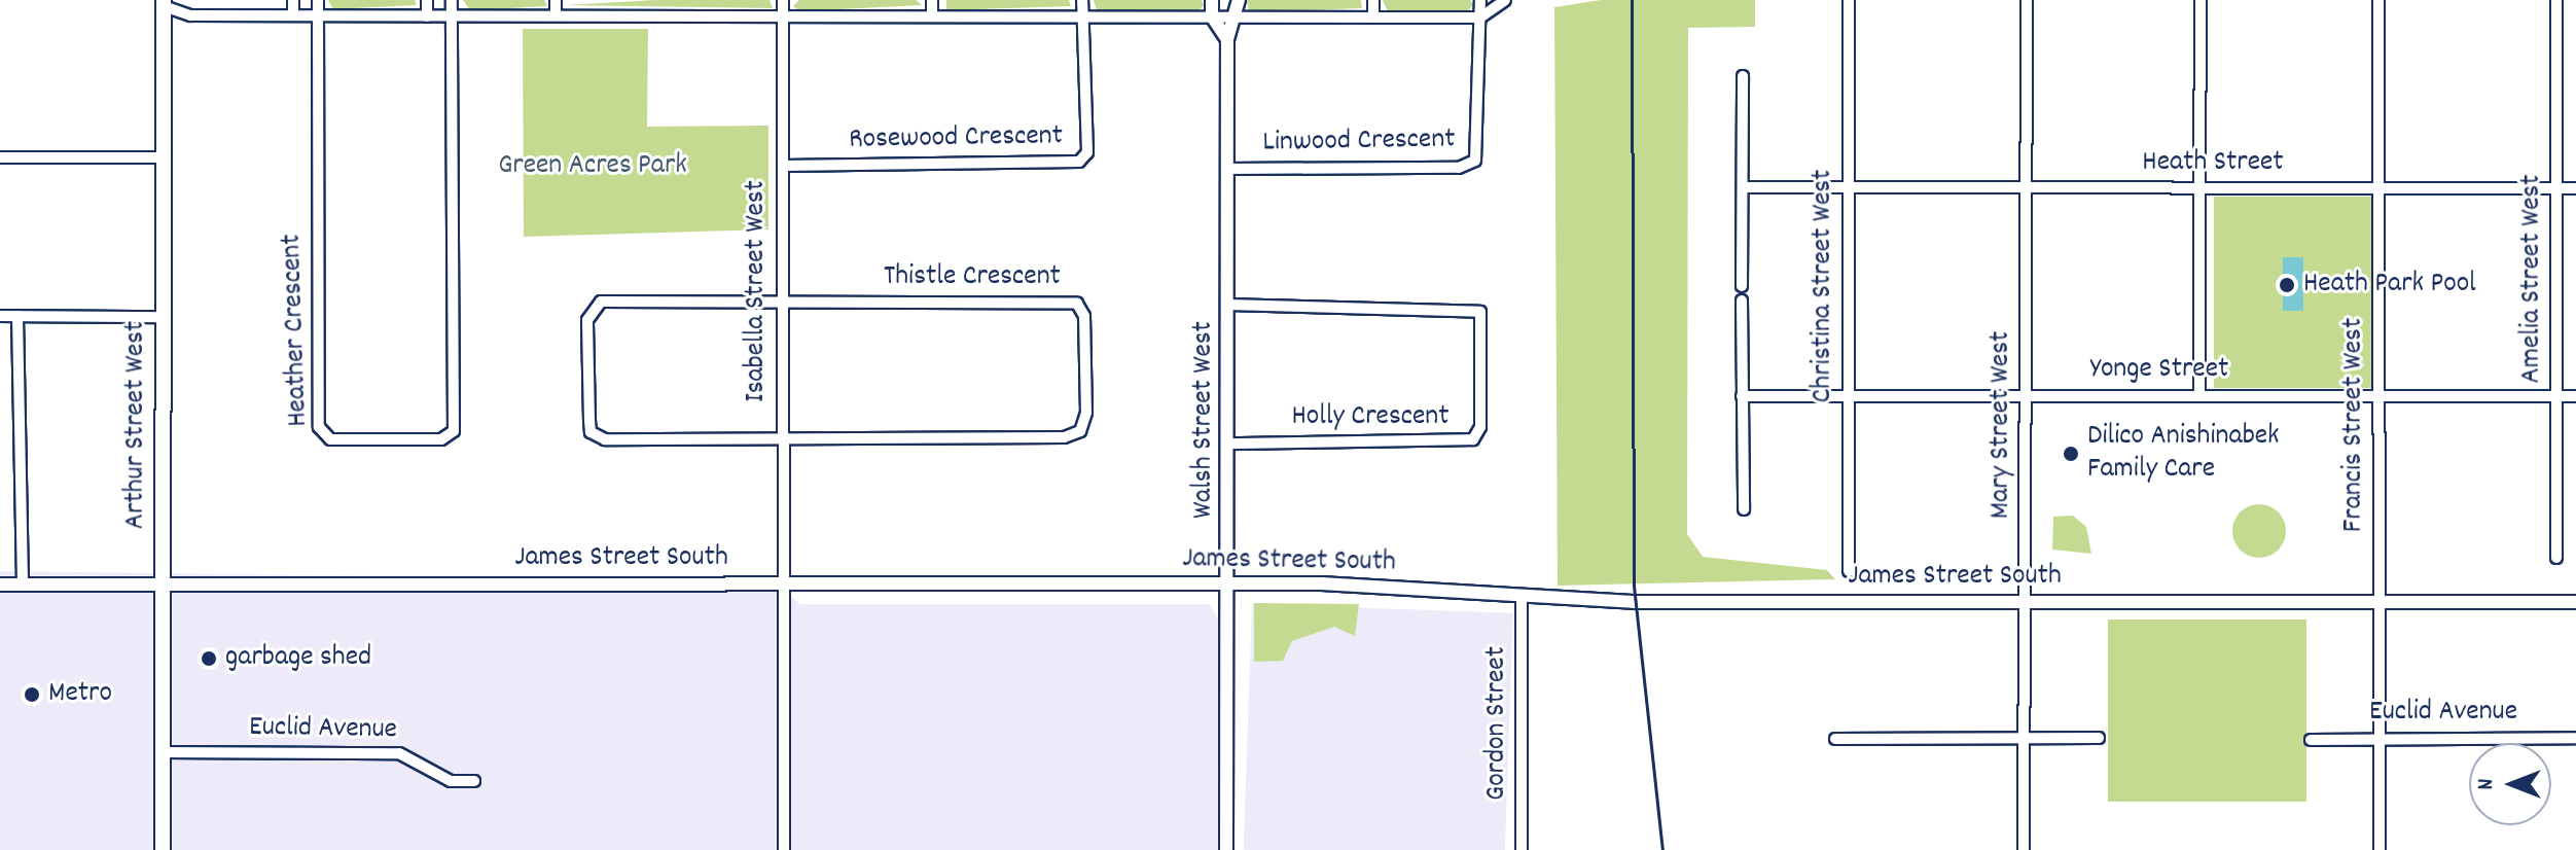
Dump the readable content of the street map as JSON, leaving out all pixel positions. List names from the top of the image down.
{
  "streets": {
    "main road": ["Arthur Street West"],
    "street": [
      "Rosewood Crescent",
      "Linwood Crescent",
      "Heath Street",
      "Thistle Crescent",
      "Amelia Street West",
      "Christina Street West",
      "Isabella Street West",
      "Heather Crescent",
      "Yonge Street",
      "Holly Crescent",
      "Walsh Street West",
      "Mary Street West",
      "Francis Street West",
      "James Street South",
      "Euclid Avenue",
      "Gordon Street"
    ]
  },
  "crossings": [
    ["Rosewood Crescent", "Isabella Street West"],
    ["Linwood Crescent", "Walsh Street West"],
    ["Heath Street", "Amelia Street West"],
    ["Heath Street", "Christina Street West"],
    ["Heath Street", "Mary Street West"],
    ["Heath Street", "Francis Street West"],
    ["Thistle Crescent", "Isabella Street West"],
    ["Amelia Street West", "Yonge Street"],
    ["Christina Street West", "Yonge Street"],
    ["Isabella Street West", "James Street South"],
    ["Yonge Street", "Mary Street West"],
    ["Yonge Street", "Francis Street West"],
    ["Holly Crescent", "Walsh Street West"],
    ["Walsh Street West", "James Street South"],
    ["Arthur Street West", "James Street South"],
    ["Arthur Street West", "Euclid Avenue"],
    ["Mary Street West", "James Street South"],
    ["Francis Street West", "James Street South"],
    ["Francis Street West", "Euclid Avenue"],
    ["James Street South", "Gordon Street"]
  ],
  "parks": ["Green Acres Park"],
  "places": [
    "Heath Park Pool",
    "Dilico Anishinabek Family Care",
    "garbage shed",
    "Metro"
  ],
  "north": "left"
}
